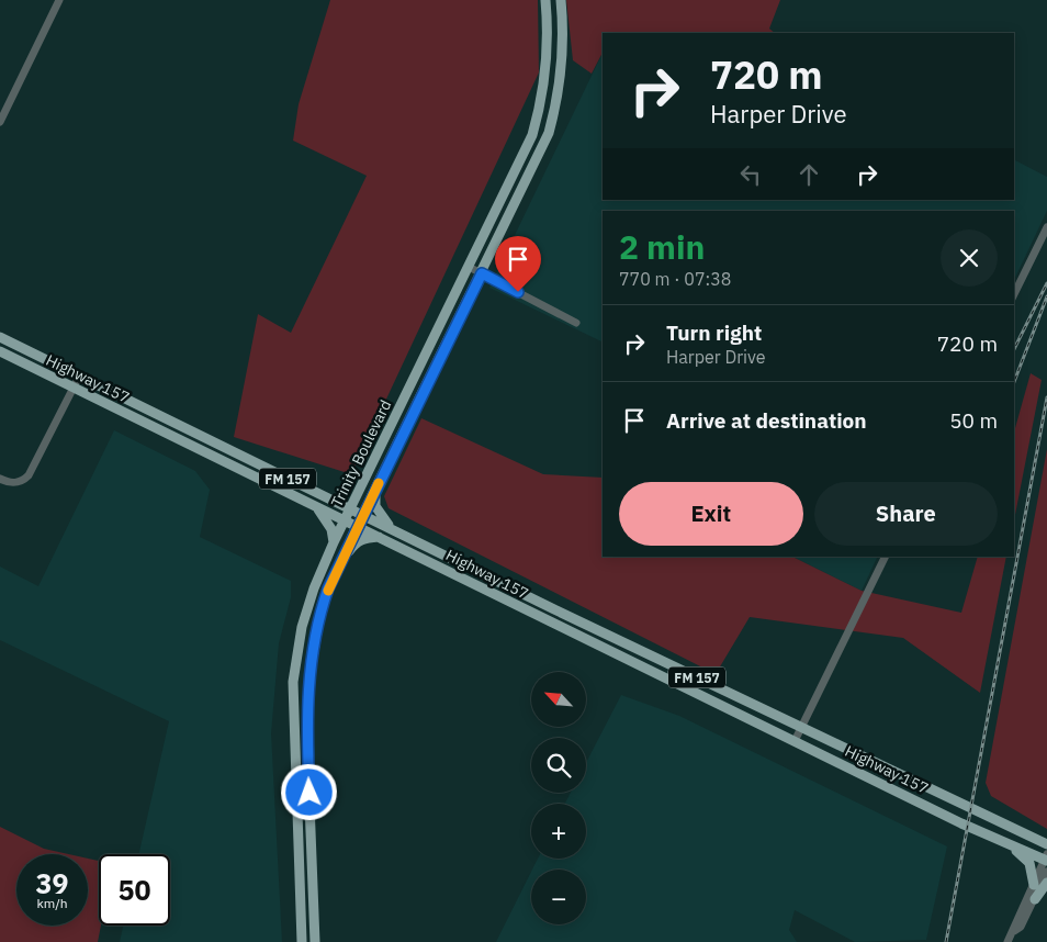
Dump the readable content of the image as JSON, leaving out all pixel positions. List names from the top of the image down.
{
  "streets": {
    "main road": ["Highway 157", "Trinity Boulevard", "FM 157"]
  },
  "crossings": [
    ["Highway 157", "Trinity Boulevard"],
    ["Highway 157", "FM 157"]
  ],
  "north": "top left",
  "page": {
    "turn": ["720 m", "Harper Drive"],
    "heading": ["2 min", "770 m · 07:38"],
    "list": [
      {
        "name": "Turn right",
        "note": "Harper Drive",
        "value": "720 m"
      },
      {
        "name": "Arrive at destination",
        "value": "50 m"
      }
    ],
    "buttons": ["Exit", "Share"],
    "map_buttons": ["+", "−"],
    "speed": "39 km/h",
    "limit": "50"
  }
}
